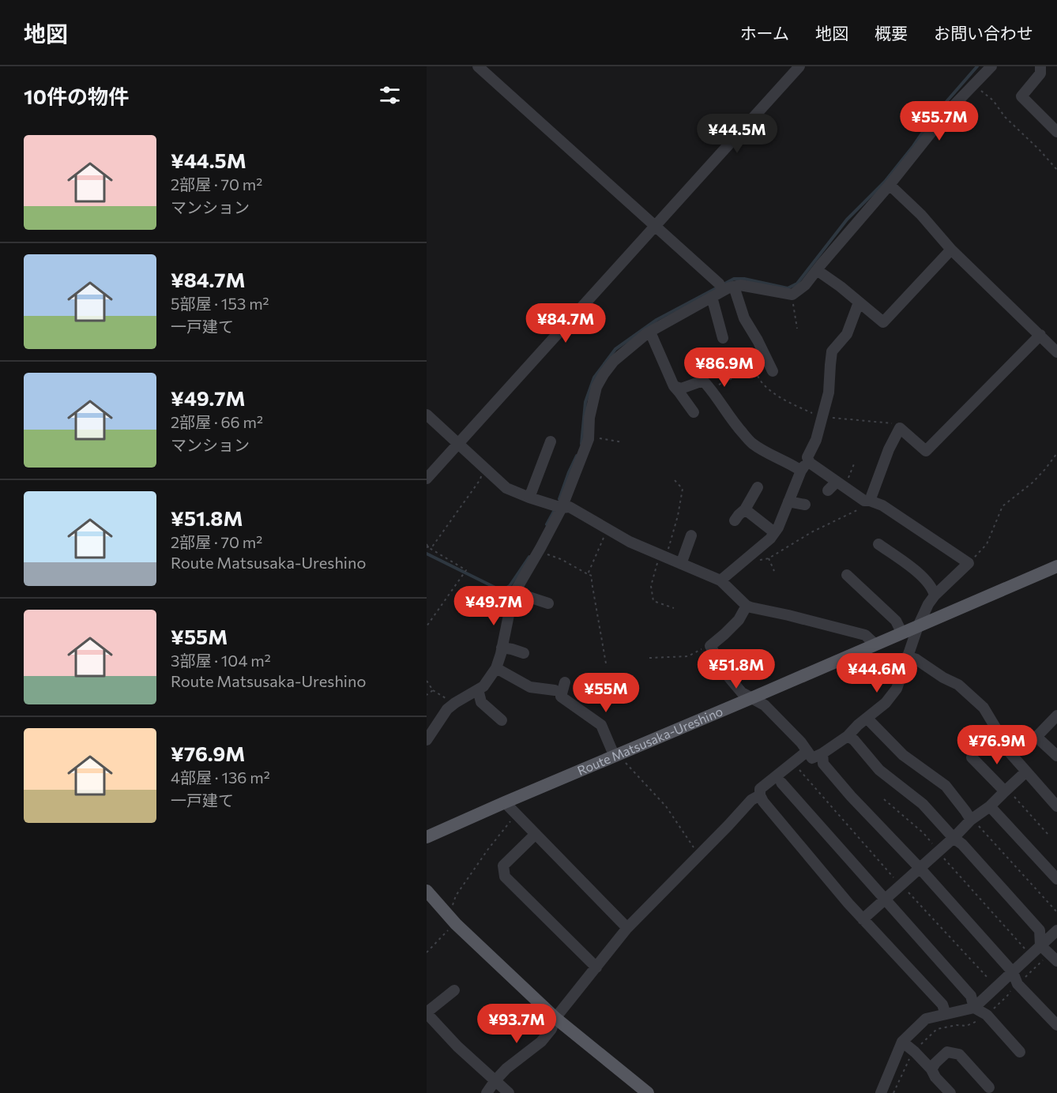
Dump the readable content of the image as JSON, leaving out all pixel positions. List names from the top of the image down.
{
  "streets": {
    "main road": ["Route Matsusaka-Ureshino"]
  },
  "page": {
    "header": "地図",
    "nav": [
      "ホーム",
      "地図",
      "概要",
      "お問い合わせ"
    ],
    "heading": "10件の物件",
    "price": [
      "¥55.7M",
      "¥44.5M",
      "¥84.7M",
      "¥86.9M",
      "¥49.7M",
      "¥51.8M",
      "¥44.6M",
      "¥55M",
      "¥76.9M",
      "¥93.7M"
    ],
    "list": [
      {
        "name": "¥44.5M",
        "note": "2部屋 · 70 m² · マンション"
      },
      {
        "name": "¥84.7M",
        "note": "5部屋 · 153 m² · 一戸建て"
      },
      {
        "name": "¥49.7M",
        "note": "2部屋 · 66 m² · マンション"
      },
      {
        "name": "¥51.8M",
        "note": "2部屋 · 70 m² · Route Matsusaka-Ureshino"
      },
      {
        "name": "¥55M",
        "note": "3部屋 · 104 m² · Route Matsusaka-Ureshino"
      },
      {
        "name": "¥76.9M",
        "note": "4部屋 · 136 m² · 一戸建て"
      }
    ]
  }
}
